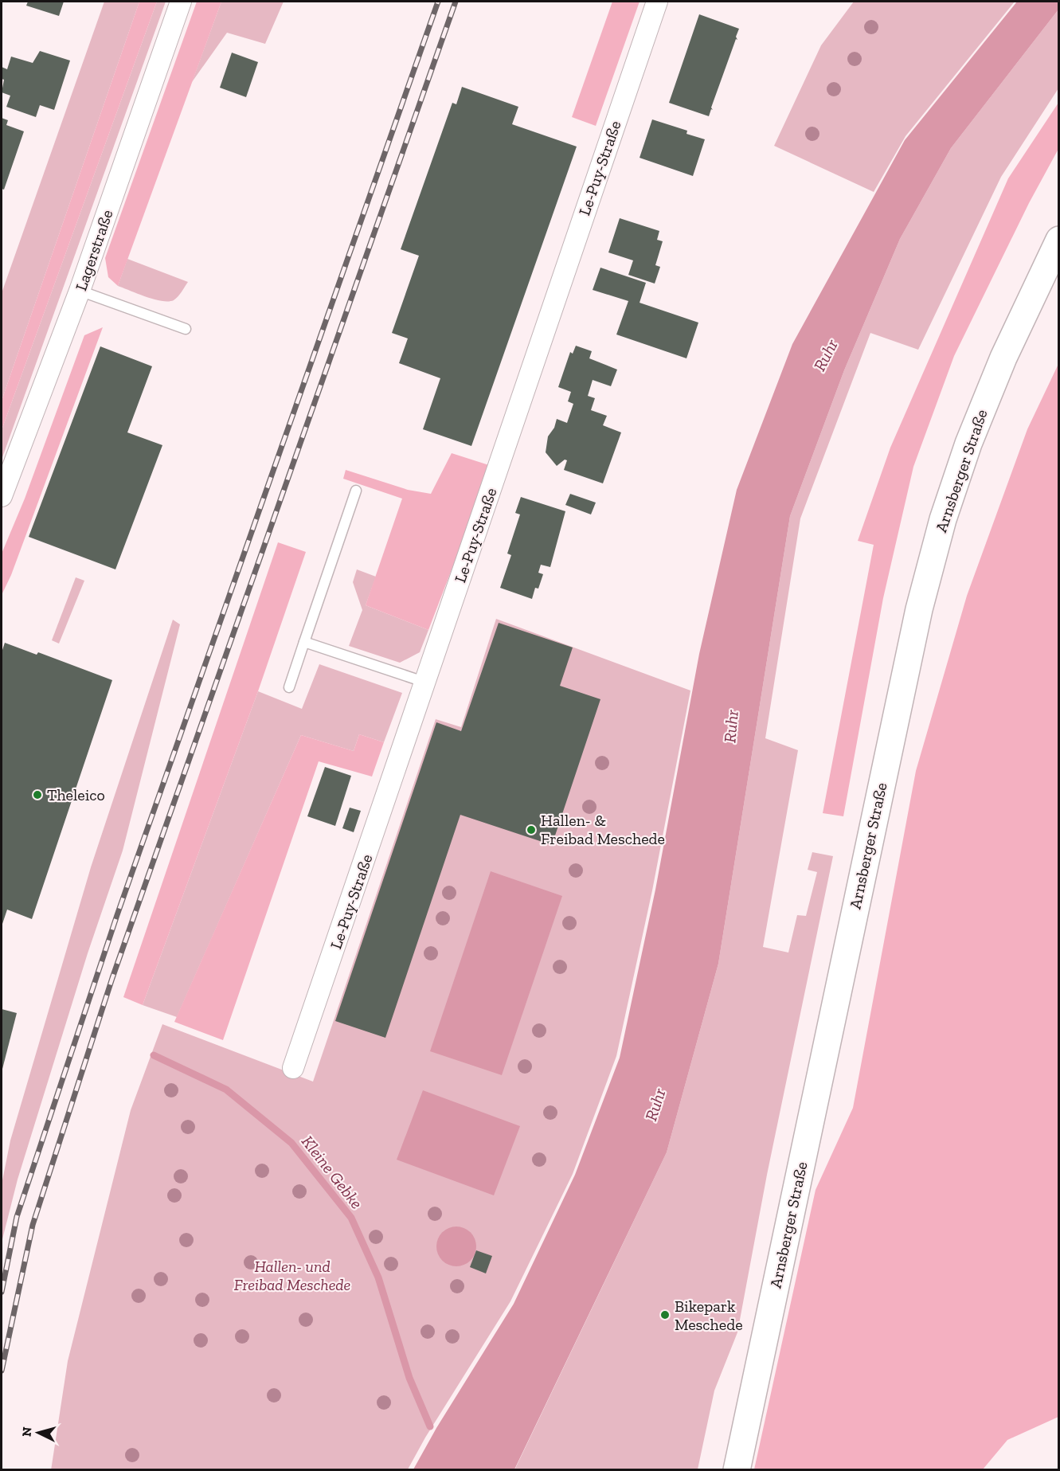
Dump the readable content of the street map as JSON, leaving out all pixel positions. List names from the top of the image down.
{
  "streets": {
    "main road": ["Arnsberger Straße"],
    "street": ["Le-Puy-Straße", "Lagerstraße"]
  },
  "water": ["Ruhr", "Kleine Gebke"],
  "parks": ["Hallen- und Freibad Meschede"],
  "places": ["Theleico", "Hallen- & Freibad Meschede", "Bikepark Meschede"],
  "north": "left"
}
